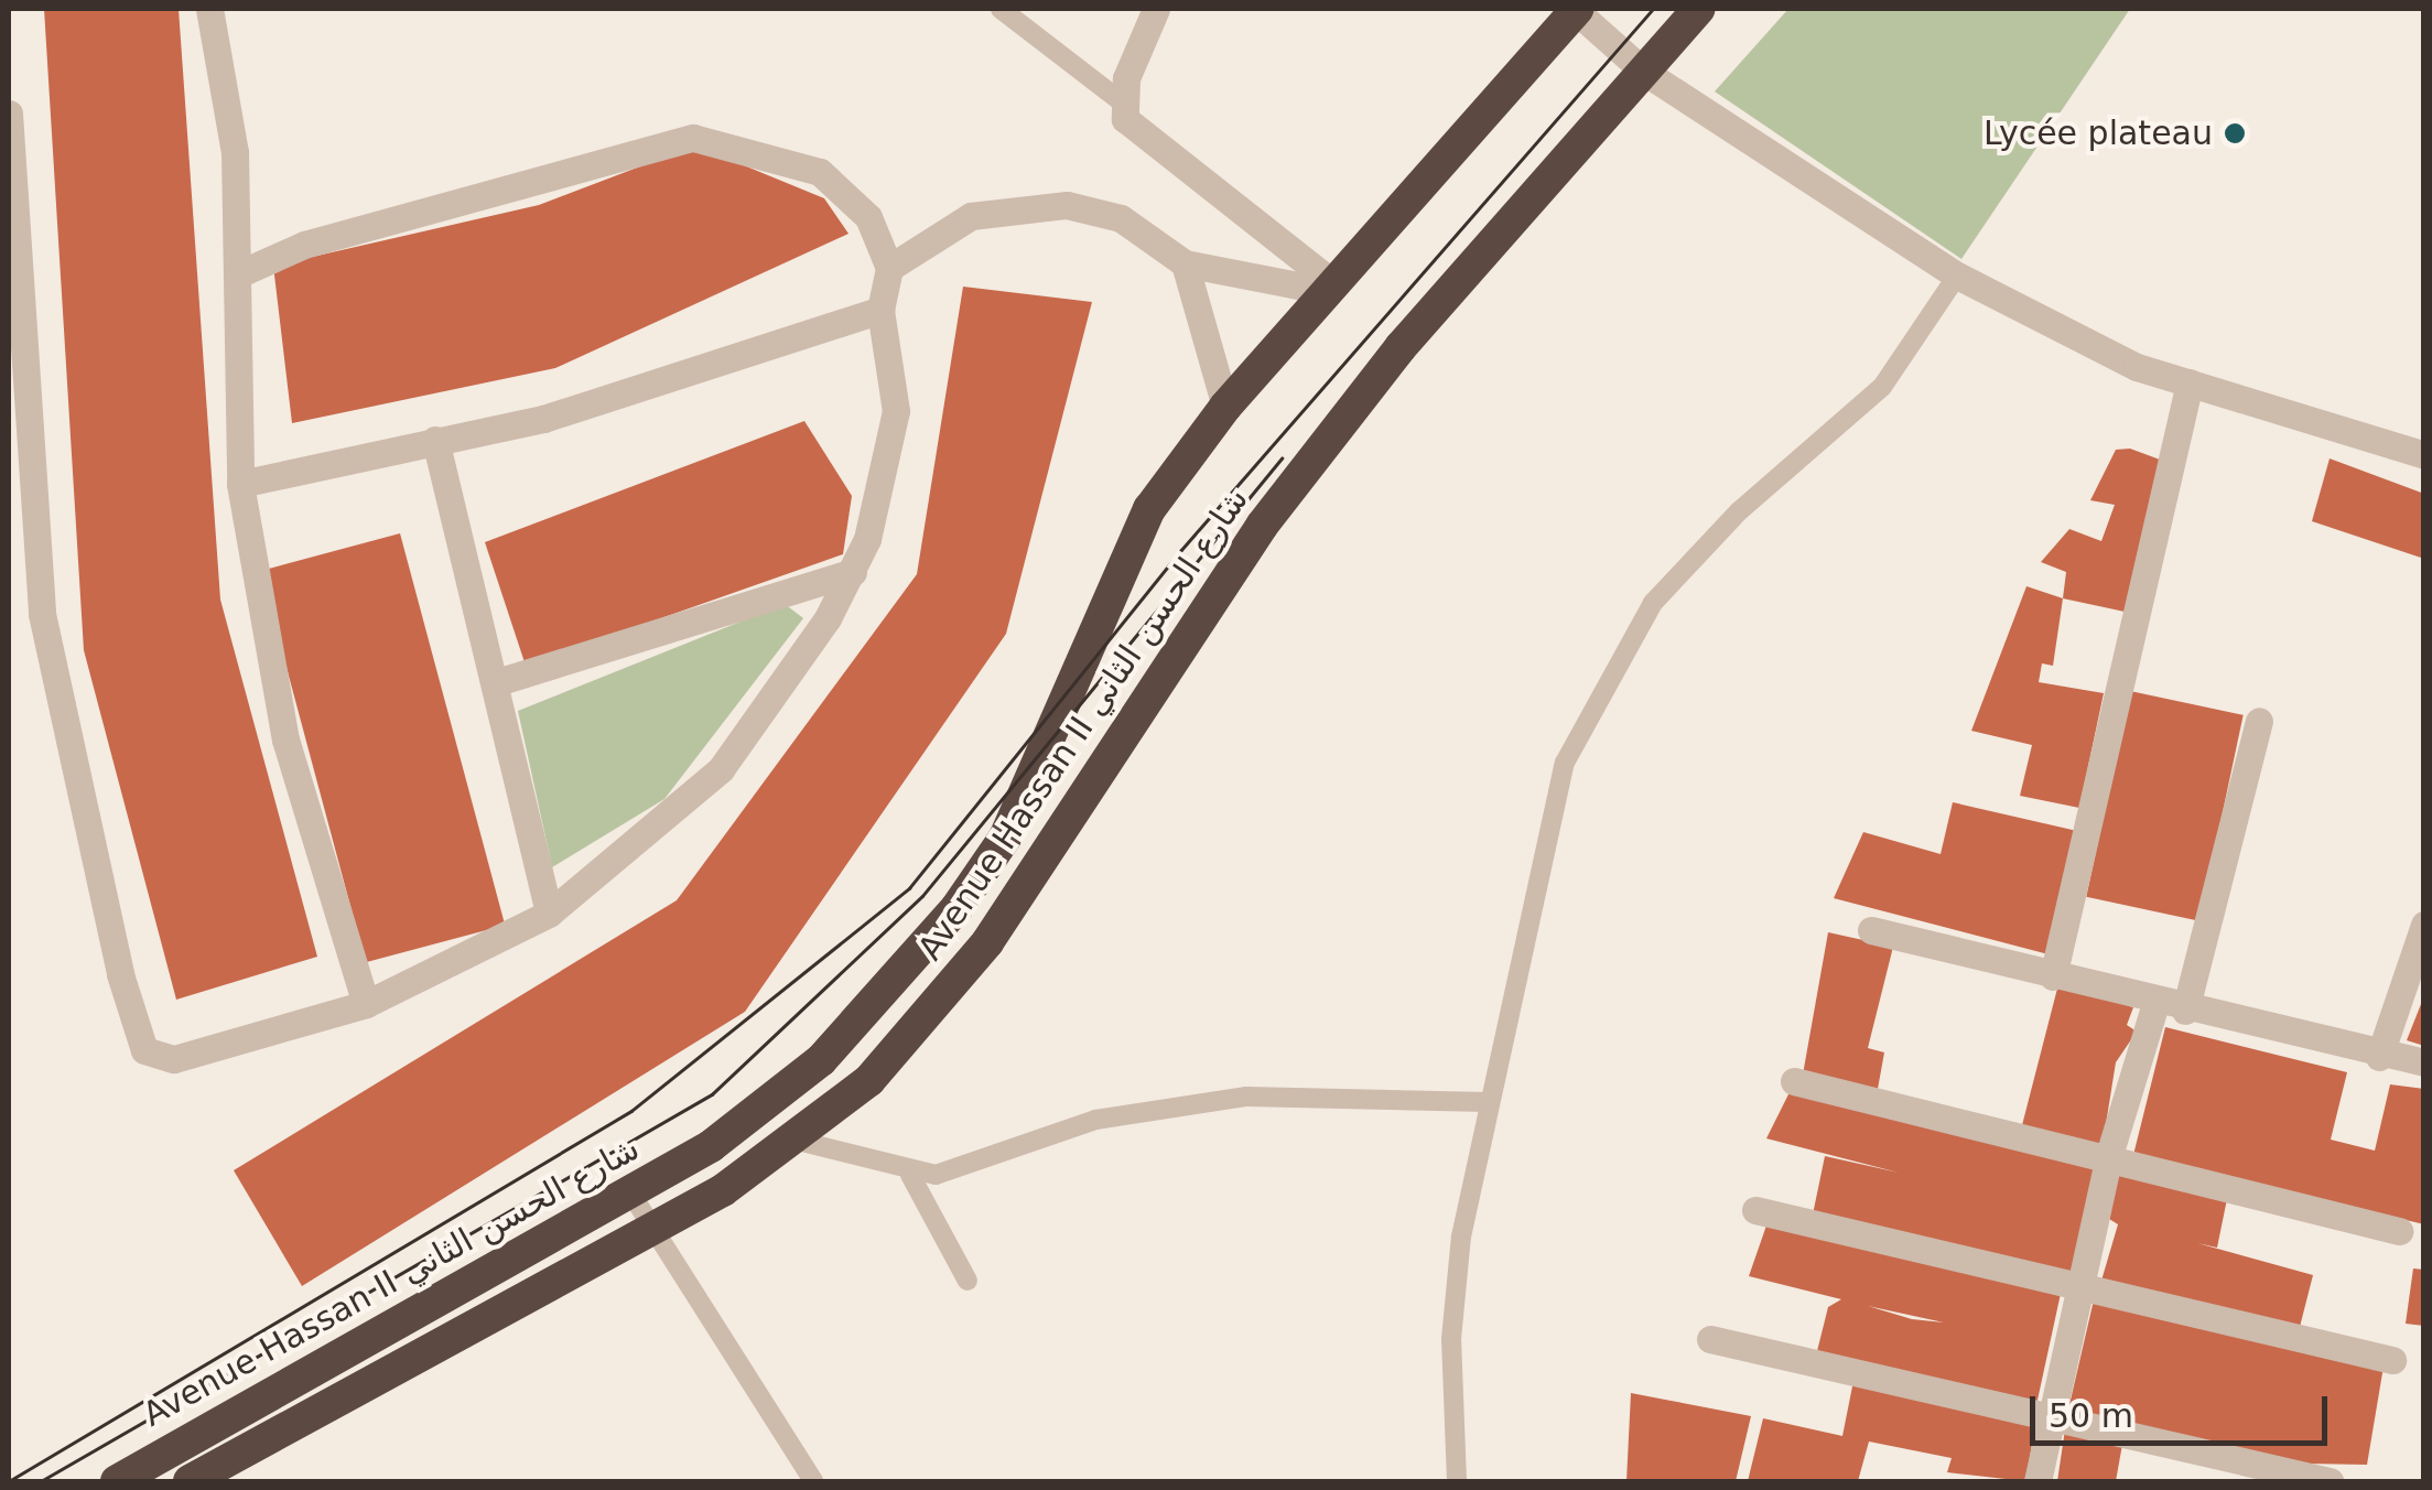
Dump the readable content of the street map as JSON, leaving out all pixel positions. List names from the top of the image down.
{
  "streets": {
    "highway": ["Avenue Hassan II شارع الحسن الثاني"]
  },
  "places": ["Lycée plateau"],
  "scale_bar": "50 m"
}
